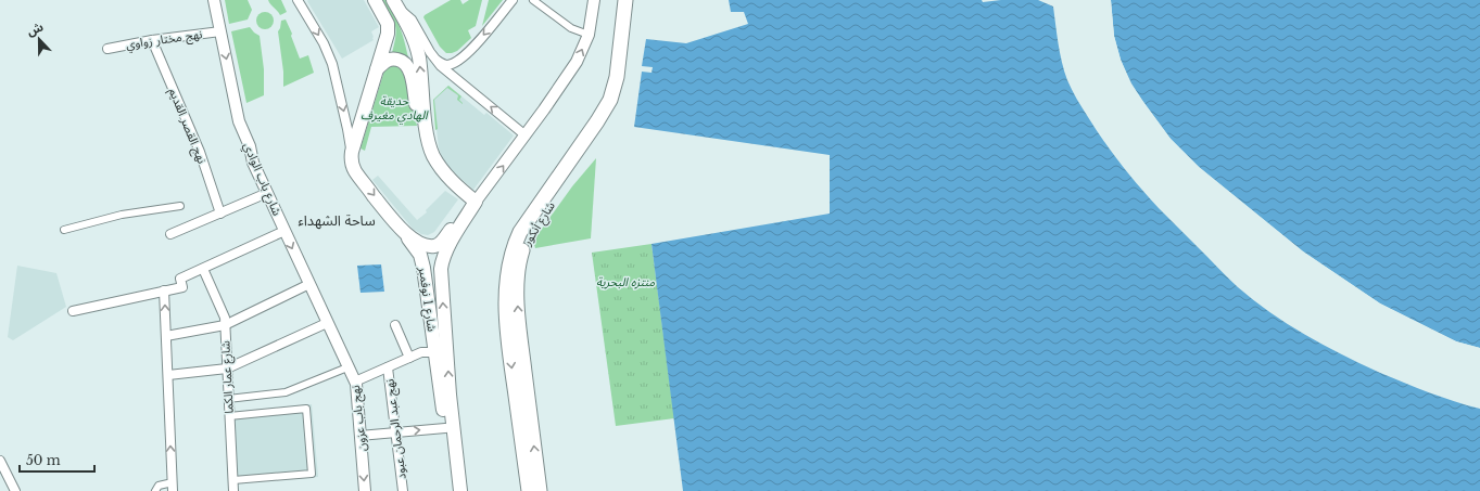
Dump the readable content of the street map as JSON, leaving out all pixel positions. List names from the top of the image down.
{
  "streets": {
    "highway": ["شارع أنكور"],
    "main road": ["شارع 1 نوفمبر"],
    "street": [
      "نهج مختار زواوي",
      "نهج القصر القديم",
      "شارع باب الوادي",
      "شارع عمار الكما",
      "نهج باب عزون",
      "نهج عبد الرحمان عبود"
    ]
  },
  "crossings": [
    ["نهج مختار زواوي", "نهج القصر القديم"],
    ["نهج مختار زواوي", "شارع باب الوادي"],
    ["شارع باب الوادي", "نهج باب عزون"]
  ],
  "one_way": ["شارع باب الوادي", "شارع 1 نوفمبر", "نهج باب عزون"],
  "districts": ["ساحة الشهداء"],
  "parks": ["حديقة الهادي مغيرف", "منتزه البحرية"],
  "scale_bar": "50 m",
  "north": "top"
}
